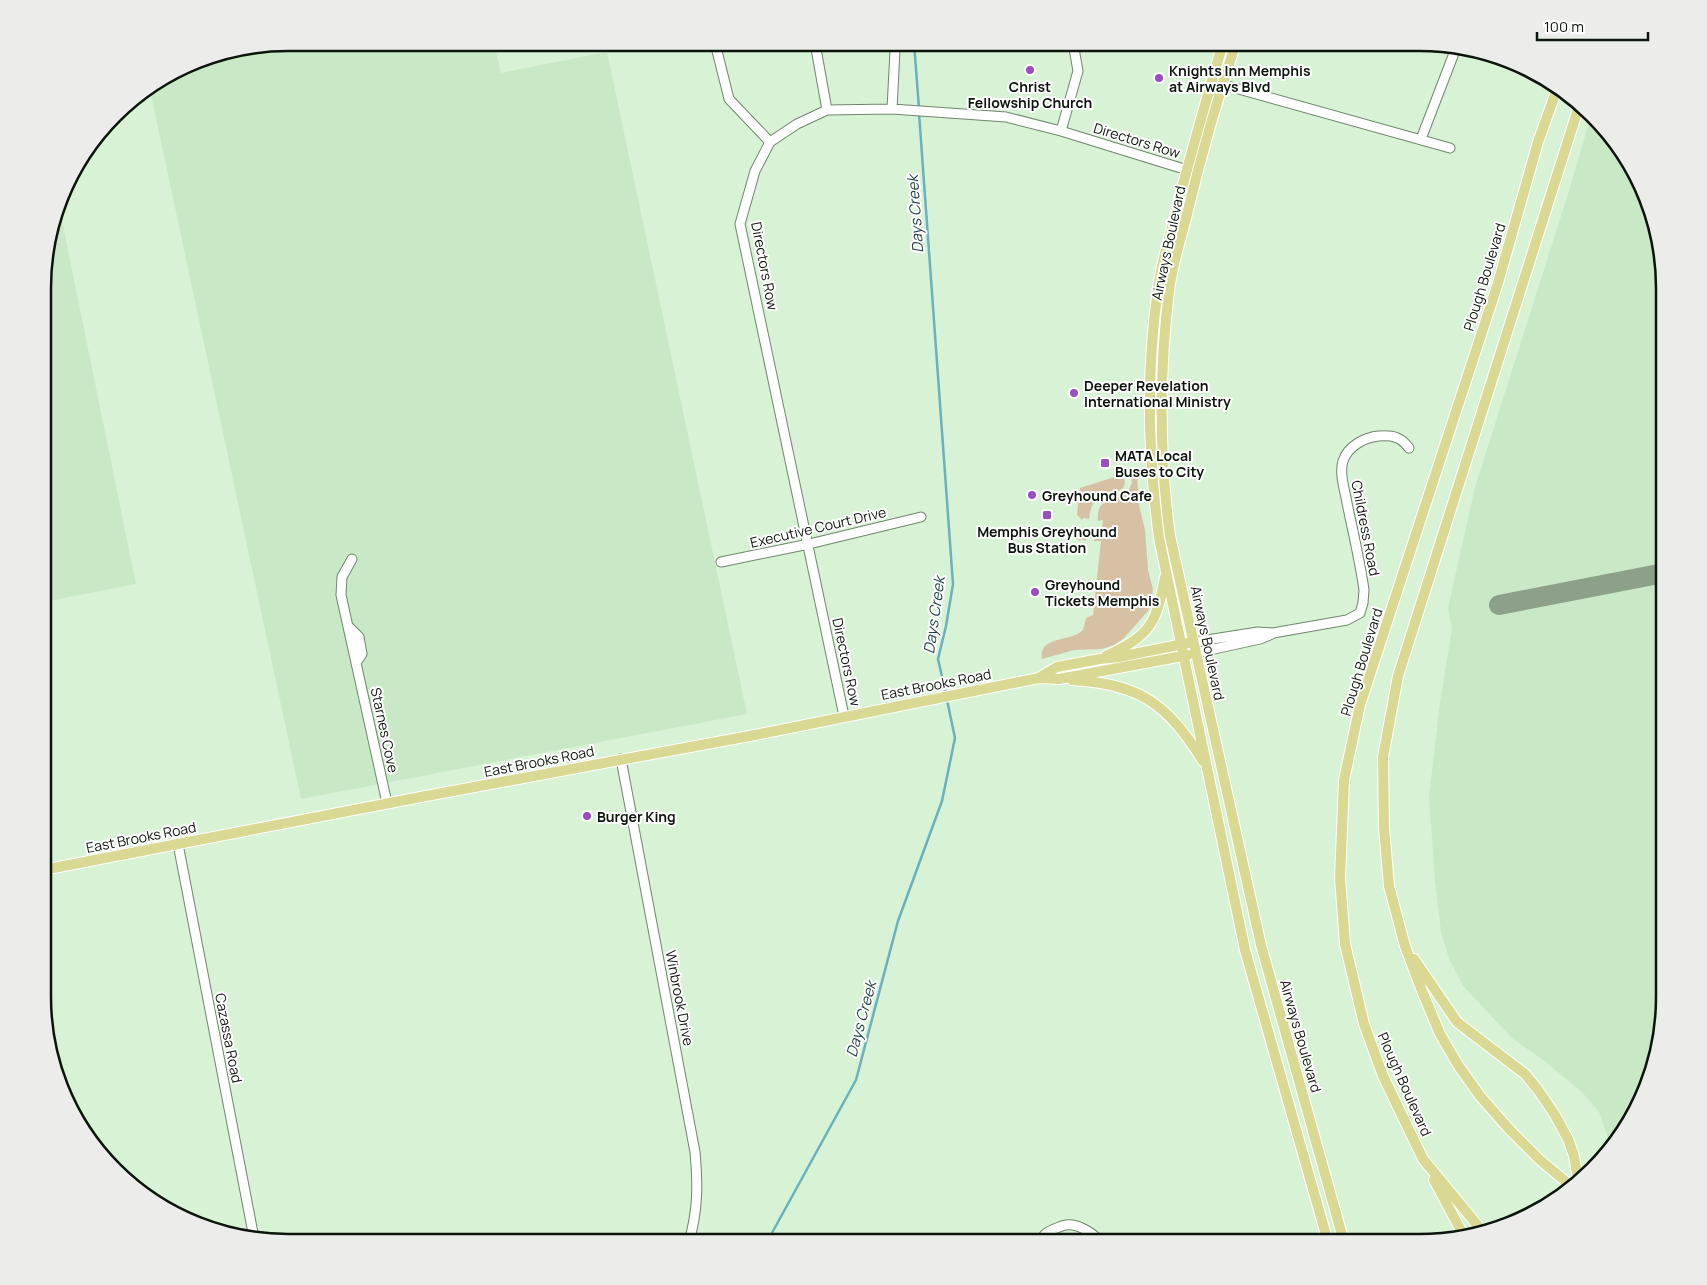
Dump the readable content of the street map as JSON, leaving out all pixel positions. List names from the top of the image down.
{
  "streets": {
    "main road": ["Airways Boulevard", "Plough Boulevard", "East Brooks Road"],
    "street": [
      "Directors Row",
      "Executive Court Drive",
      "Childress Road",
      "Starnes Cove",
      "Winbrook Drive",
      "Cazassa Road"
    ]
  },
  "crossings": [
    ["Directors Row", "Airways Boulevard"],
    ["Directors Row", "Executive Court Drive"],
    ["Directors Row", "East Brooks Road"],
    ["Airways Boulevard", "East Brooks Road"],
    ["Childress Road", "East Brooks Road"],
    ["East Brooks Road", "Starnes Cove"],
    ["East Brooks Road", "Winbrook Drive"],
    ["East Brooks Road", "Cazassa Road"]
  ],
  "water": ["Days Creek"],
  "places": {
    "other": [
      "Christ Fellowship Church",
      "Knights Inn Memphis at Airways Blvd",
      "Deeper Revelation International Ministry",
      "Greyhound Cafe",
      "Greyhound Tickets Memphis",
      "Burger King"
    ],
    "transit": ["MATA Local Buses to City", "Memphis Greyhound Bus Station"]
  },
  "scale_bar": "100 m"
}
